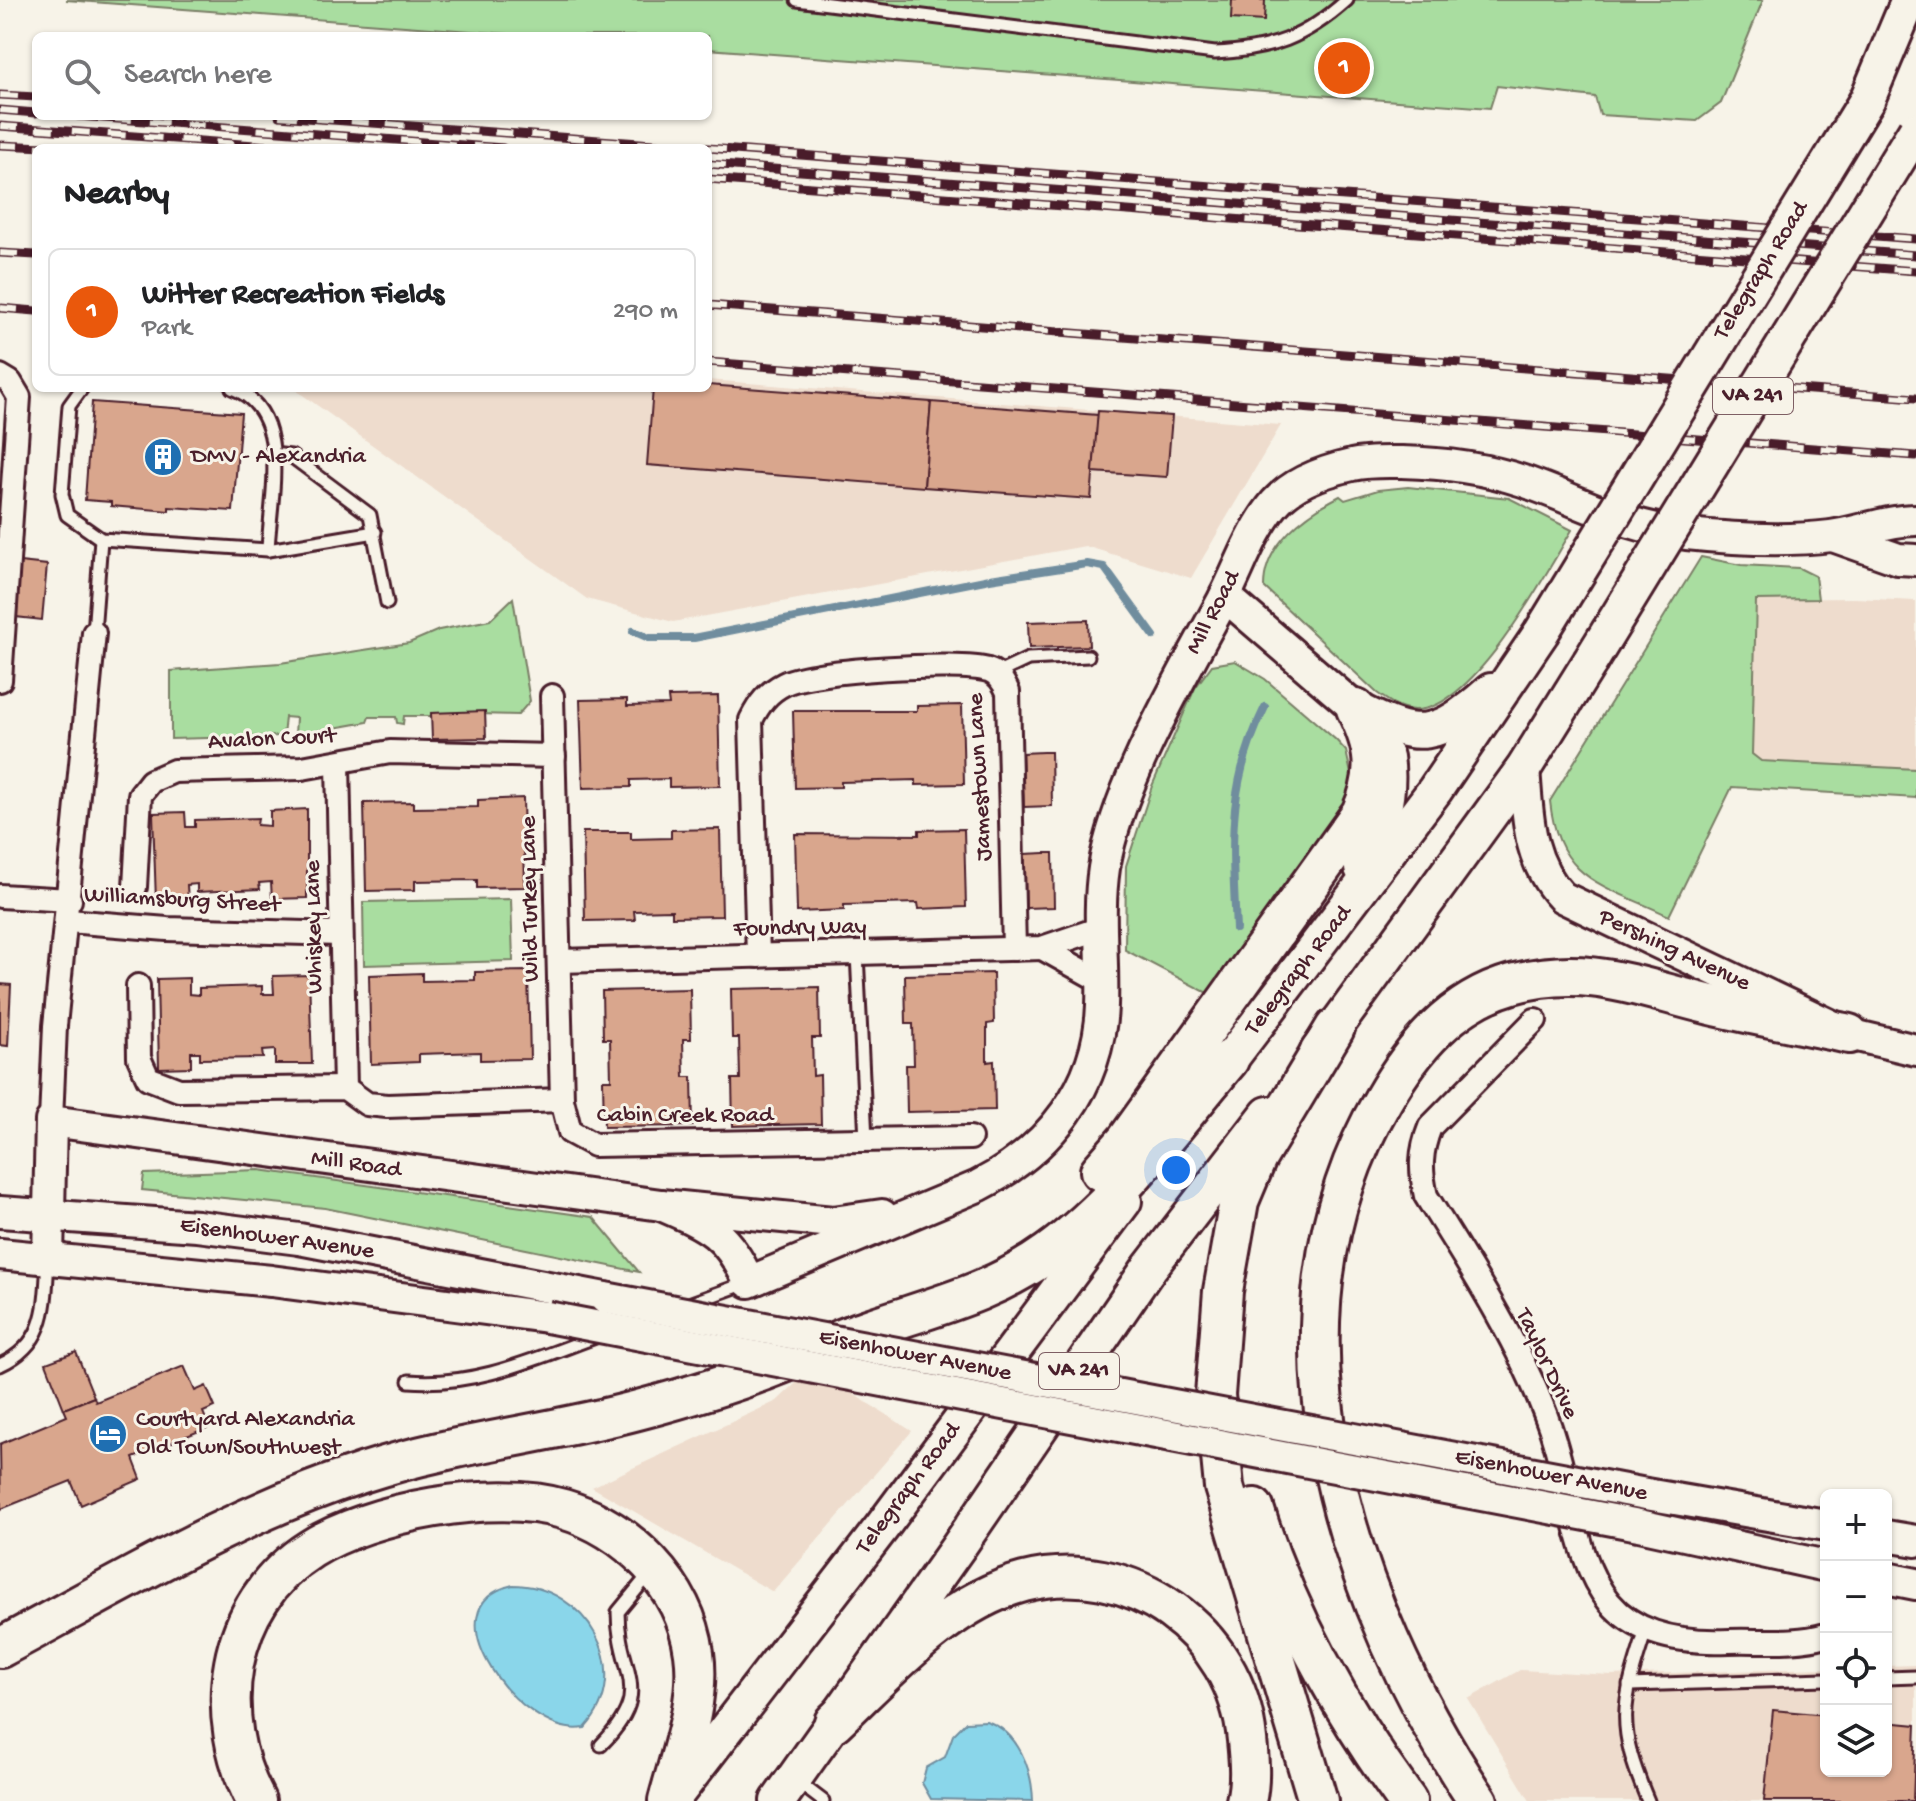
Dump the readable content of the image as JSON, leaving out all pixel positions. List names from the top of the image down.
{
  "streets": {
    "main road": [
      "Telegraph Road",
      "VA 241",
      "Mill Road",
      "Pershing Avenue",
      "Eisenhower Avenue"
    ],
    "street": [
      "Avalon Court",
      "Jamestown Lane",
      "Wild Turkey Lane",
      "Williamsburg Street",
      "Whiskey Lane",
      "Foundry Way",
      "Cabin Creek Road",
      "Taylor Drive"
    ]
  },
  "crossings": [
    ["VA 241", "Pershing Avenue"],
    ["Mill Road", "Foundry Way"],
    ["Avalon Court", "Wild Turkey Lane"],
    ["Avalon Court", "Whiskey Lane"],
    ["Jamestown Lane", "Foundry Way"],
    ["Wild Turkey Lane", "Foundry Way"],
    ["Wild Turkey Lane", "Cabin Creek Road"],
    ["Williamsburg Street", "Whiskey Lane"],
    ["Whiskey Lane", "Cabin Creek Road"]
  ],
  "places": {
    "building": ["DMV - Alexandria"],
    "hotel": ["Courtyard Alexandria Old Town/Southwest"]
  },
  "page": {
    "search": "Search here",
    "pins": "1",
    "heading": "Nearby",
    "list": [
      {
        "mark": "1",
        "name": "Witter Recreation Fields",
        "note": "Park",
        "value": "290 m"
      }
    ],
    "map_buttons": ["+", "−"]
  }
}
